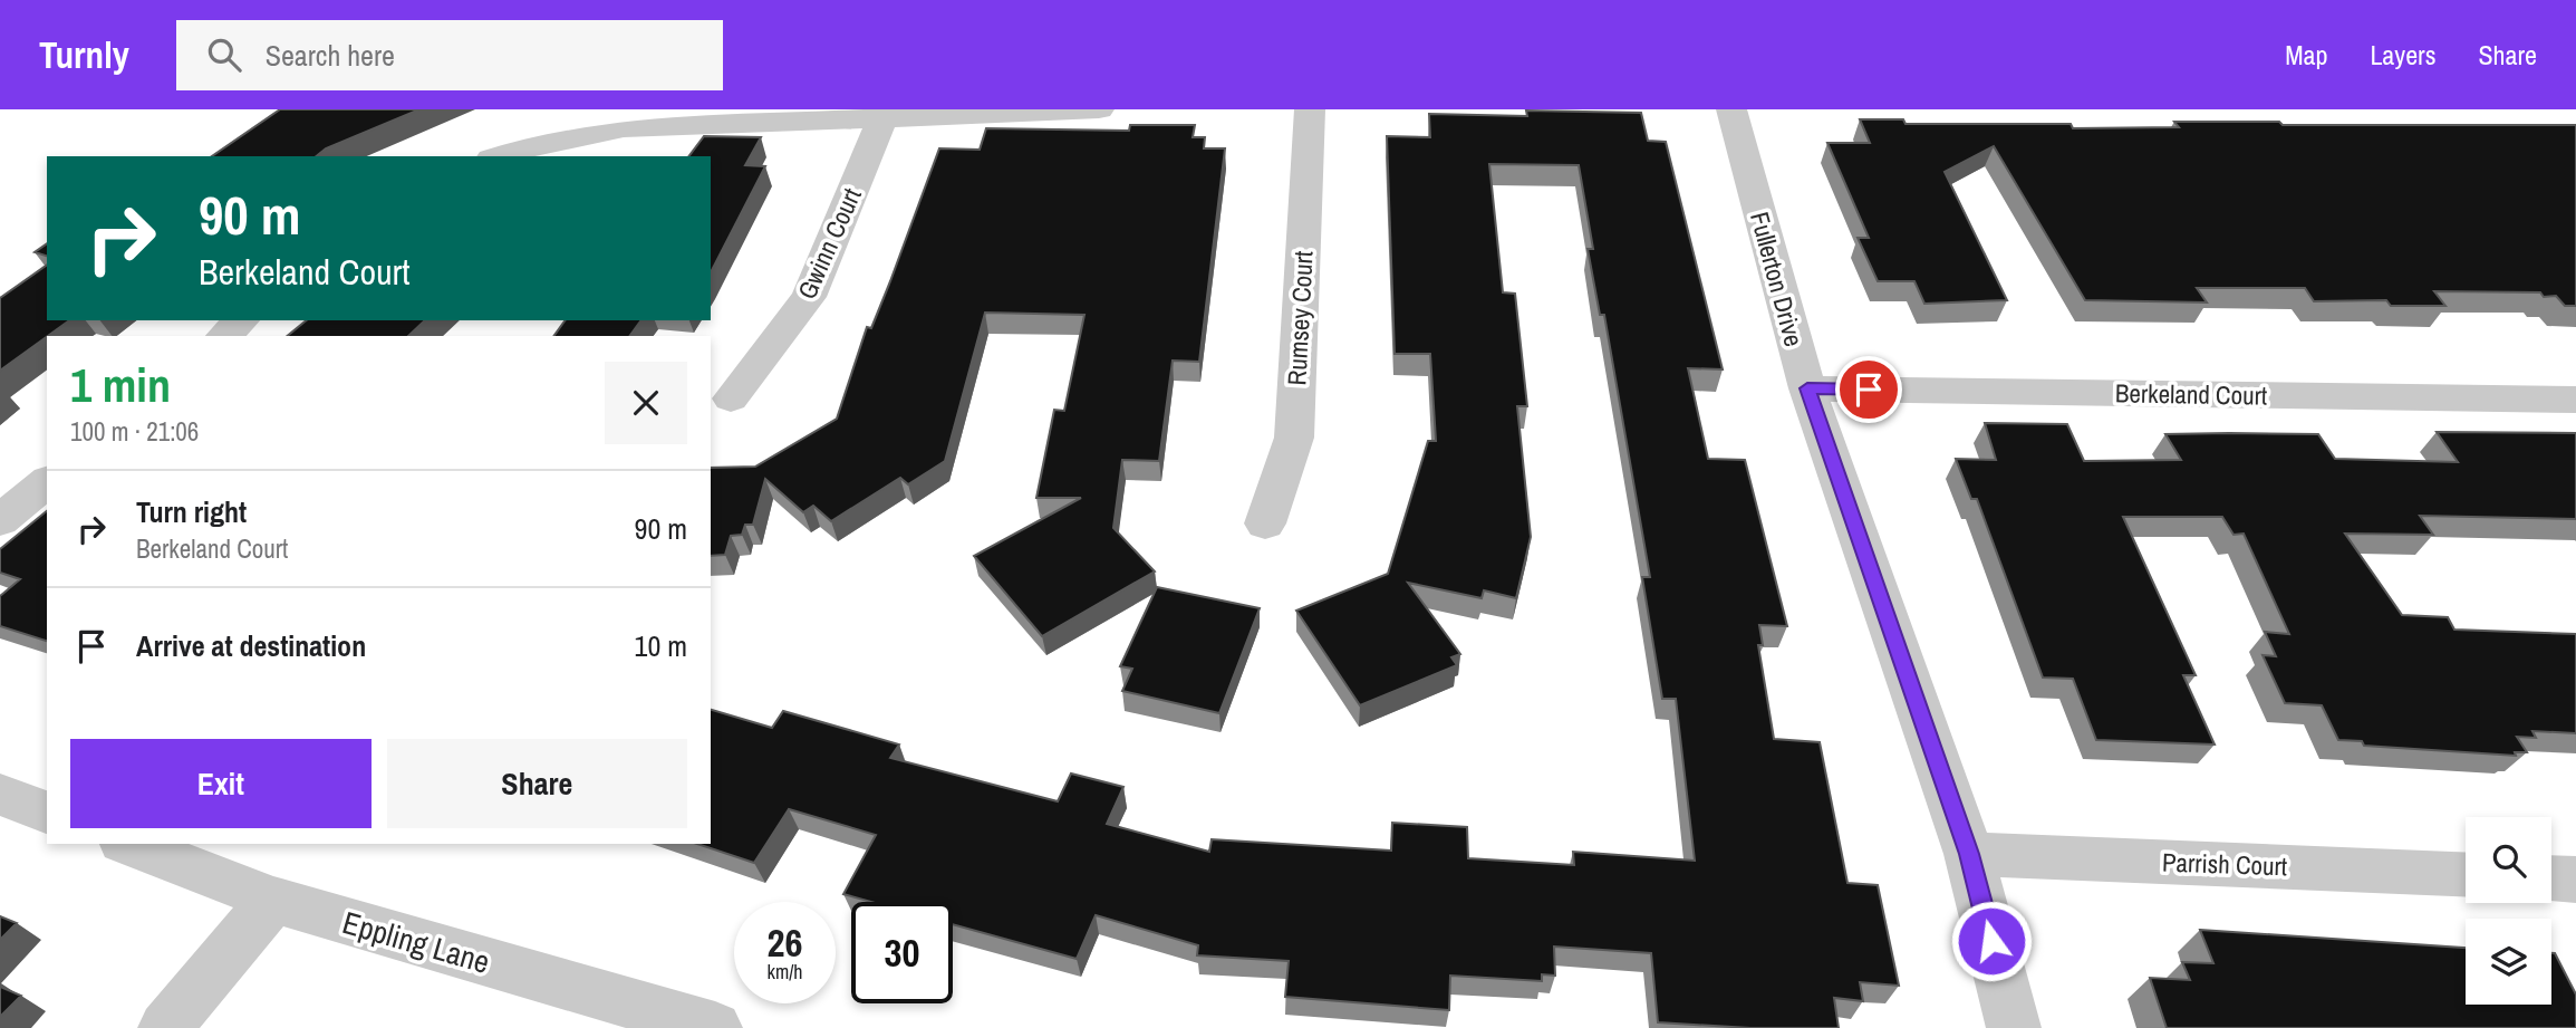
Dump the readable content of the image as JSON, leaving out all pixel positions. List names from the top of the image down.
{
  "streets": {
    "street": [
      "Gwinn Court",
      "Fullerton Drive",
      "Rumsey Court",
      "Berkeland Court",
      "Parrish Court",
      "Eppling Lane"
    ]
  },
  "crossings": [
    ["Fullerton Drive", "Berkeland Court"],
    ["Fullerton Drive", "Parrish Court"]
  ],
  "page": {
    "header": "Turnly",
    "search": "Search here",
    "nav": ["Map", "Layers", "Share"],
    "turn": ["90 m", "Berkeland Court"],
    "heading": ["1 min", "100 m · 21:06"],
    "list": [
      {
        "name": "Turn right",
        "note": "Berkeland Court",
        "value": "90 m"
      },
      {
        "name": "Arrive at destination",
        "value": "10 m"
      }
    ],
    "buttons": ["Exit", "Share"],
    "speed": "26 km/h",
    "limit": "30"
  }
}
